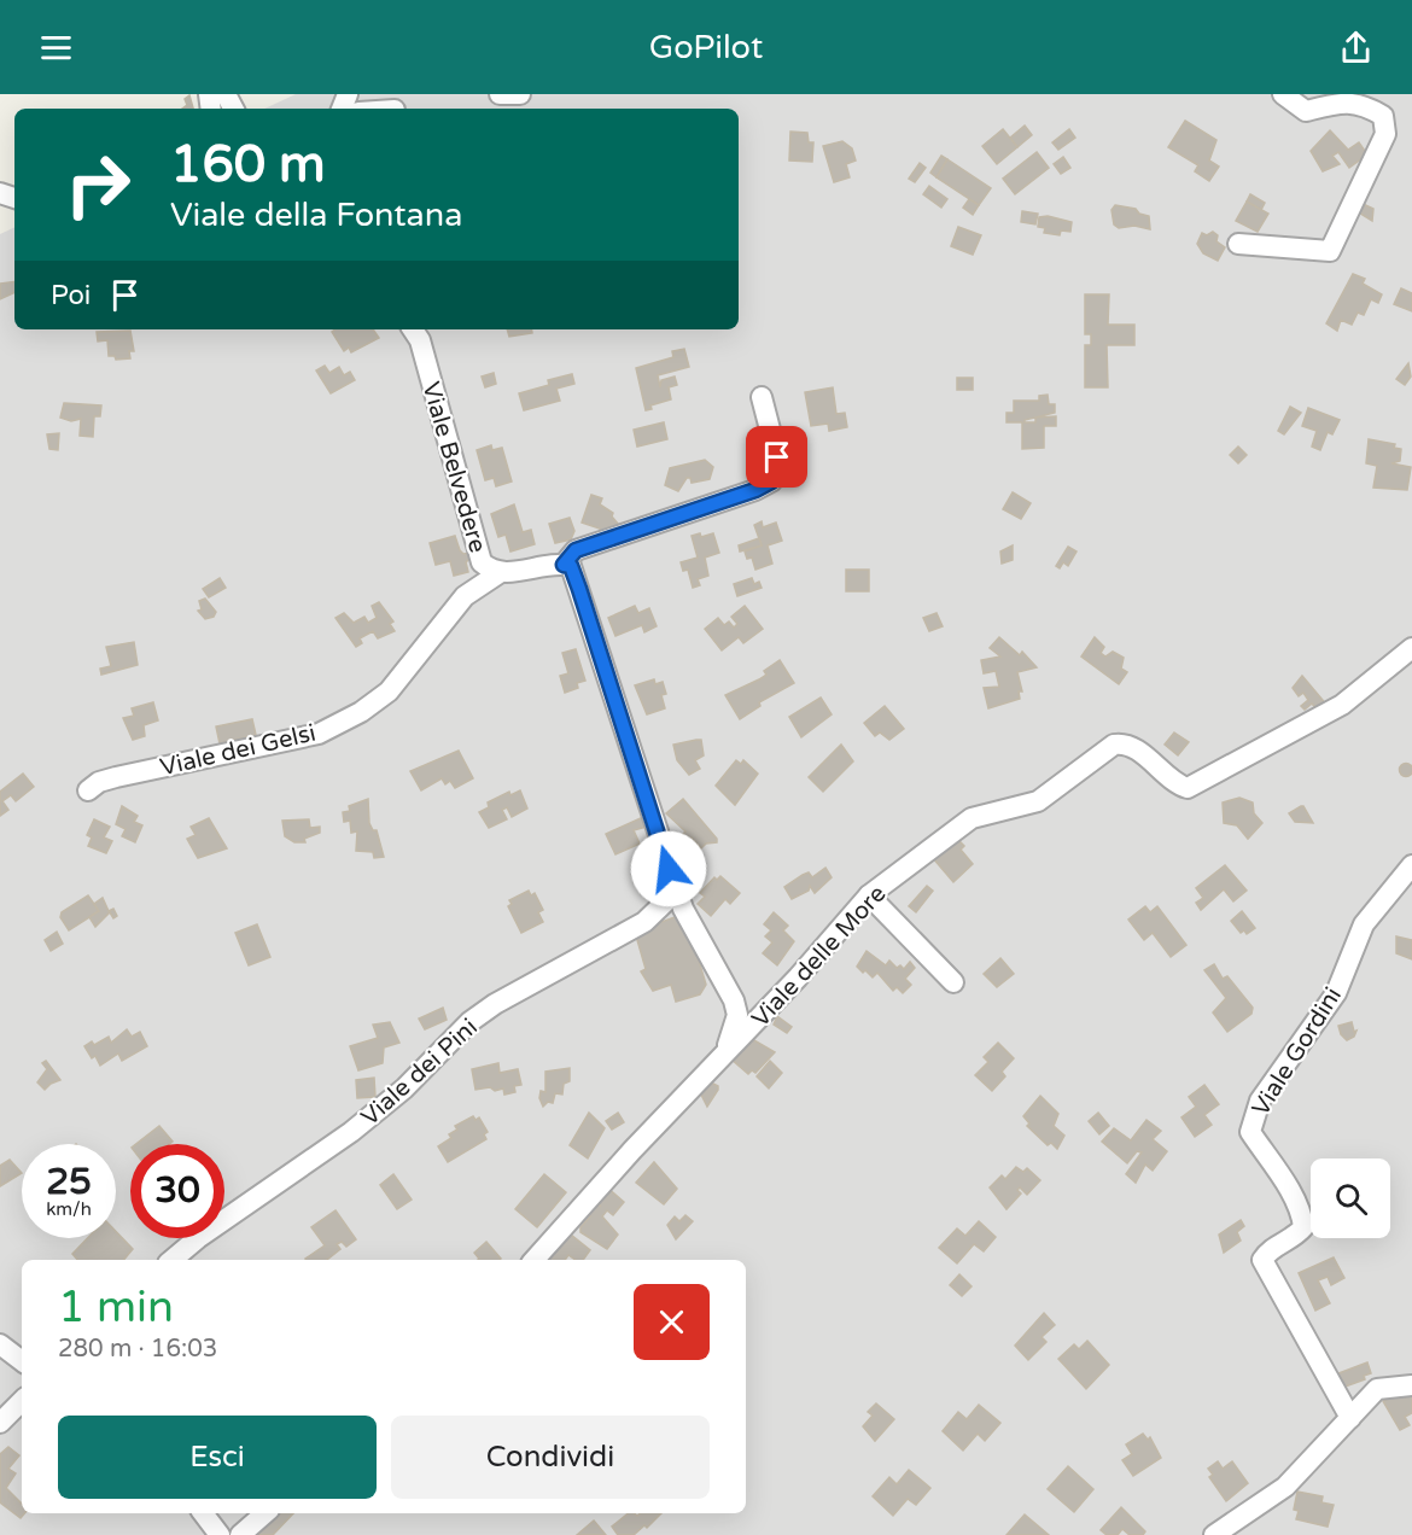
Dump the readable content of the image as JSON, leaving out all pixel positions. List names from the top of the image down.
{
  "streets": {
    "street": [
      "Viale Belvedere",
      "Viale dei Gelsi",
      "Viale delle More",
      "Viale Gordini",
      "Viale dei Pini"
    ]
  },
  "crossings": [
    ["Viale Belvedere", "Viale dei Gelsi"]
  ],
  "page": {
    "header": "GoPilot",
    "turn": ["160 m", "Viale della Fontana"],
    "then": "Poi",
    "speed": "25 km/h",
    "limit": "30",
    "heading": ["1 min", "280 m · 16:03"],
    "buttons": ["Esci", "Condividi"]
  }
}
